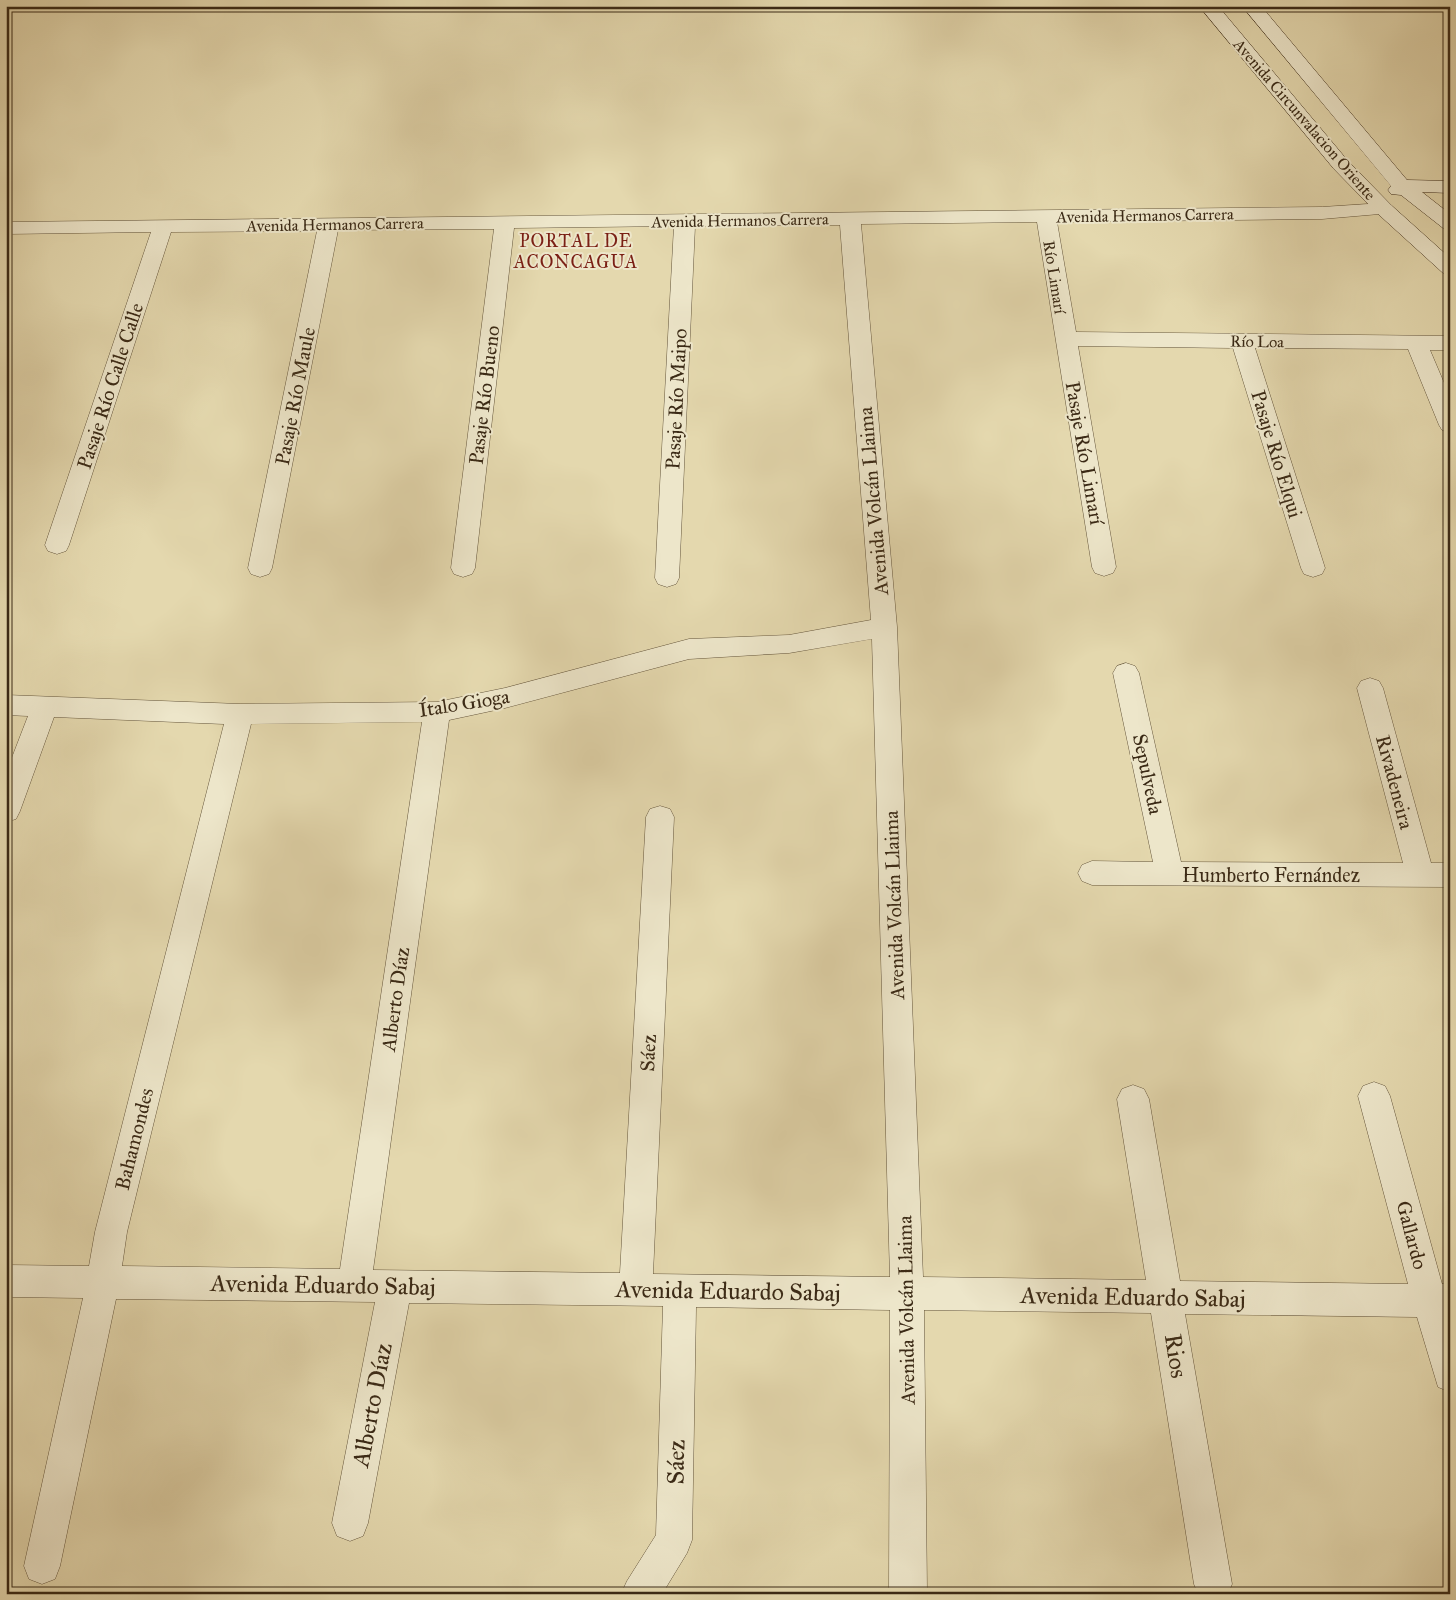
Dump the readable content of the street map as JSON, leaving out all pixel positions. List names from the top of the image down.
{
  "streets": {
    "street": [
      "Avenida Circunvalacion Oriente",
      "Avenida Hermanos Carrera",
      "Río Limarí",
      "Río Loa",
      "Pasaje Río Calle Calle",
      "Pasaje Río Bueno",
      "Pasaje Río Maule",
      "Pasaje Río Maipo",
      "Pasaje Río Limarí",
      "Pasaje Río Elqui",
      "Avenida Volcán Llaima",
      "Ítalo Gioga",
      "Sepulveda",
      "Rivadeneira",
      "Humberto Fernández",
      "Alberto Díaz",
      "Sáez",
      "Bahamondes",
      "Gallardo",
      "Avenida Eduardo Sabaj",
      "Rios"
    ]
  },
  "crossings": [
    ["Avenida Circunvalacion Oriente", "Avenida Hermanos Carrera"],
    ["Avenida Hermanos Carrera", "Río Limarí"],
    ["Avenida Hermanos Carrera", "Pasaje Río Calle Calle"],
    ["Avenida Hermanos Carrera", "Pasaje Río Bueno"],
    ["Avenida Hermanos Carrera", "Pasaje Río Maule"],
    ["Avenida Hermanos Carrera", "Pasaje Río Maipo"],
    ["Avenida Hermanos Carrera", "Avenida Volcán Llaima"],
    ["Río Limarí", "Río Loa"],
    ["Río Limarí", "Pasaje Río Limarí"],
    ["Río Loa", "Pasaje Río Limarí"],
    ["Río Loa", "Pasaje Río Elqui"],
    ["Avenida Volcán Llaima", "Ítalo Gioga"],
    ["Avenida Volcán Llaima", "Avenida Eduardo Sabaj"],
    ["Ítalo Gioga", "Alberto Díaz"],
    ["Ítalo Gioga", "Bahamondes"],
    ["Sepulveda", "Humberto Fernández"],
    ["Rivadeneira", "Humberto Fernández"],
    ["Alberto Díaz", "Avenida Eduardo Sabaj"],
    ["Sáez", "Avenida Eduardo Sabaj"],
    ["Bahamondes", "Avenida Eduardo Sabaj"],
    ["Gallardo", "Avenida Eduardo Sabaj"],
    ["Avenida Eduardo Sabaj", "Rios"]
  ],
  "districts": ["PORTAL DE ACONCAGUA"]
}
